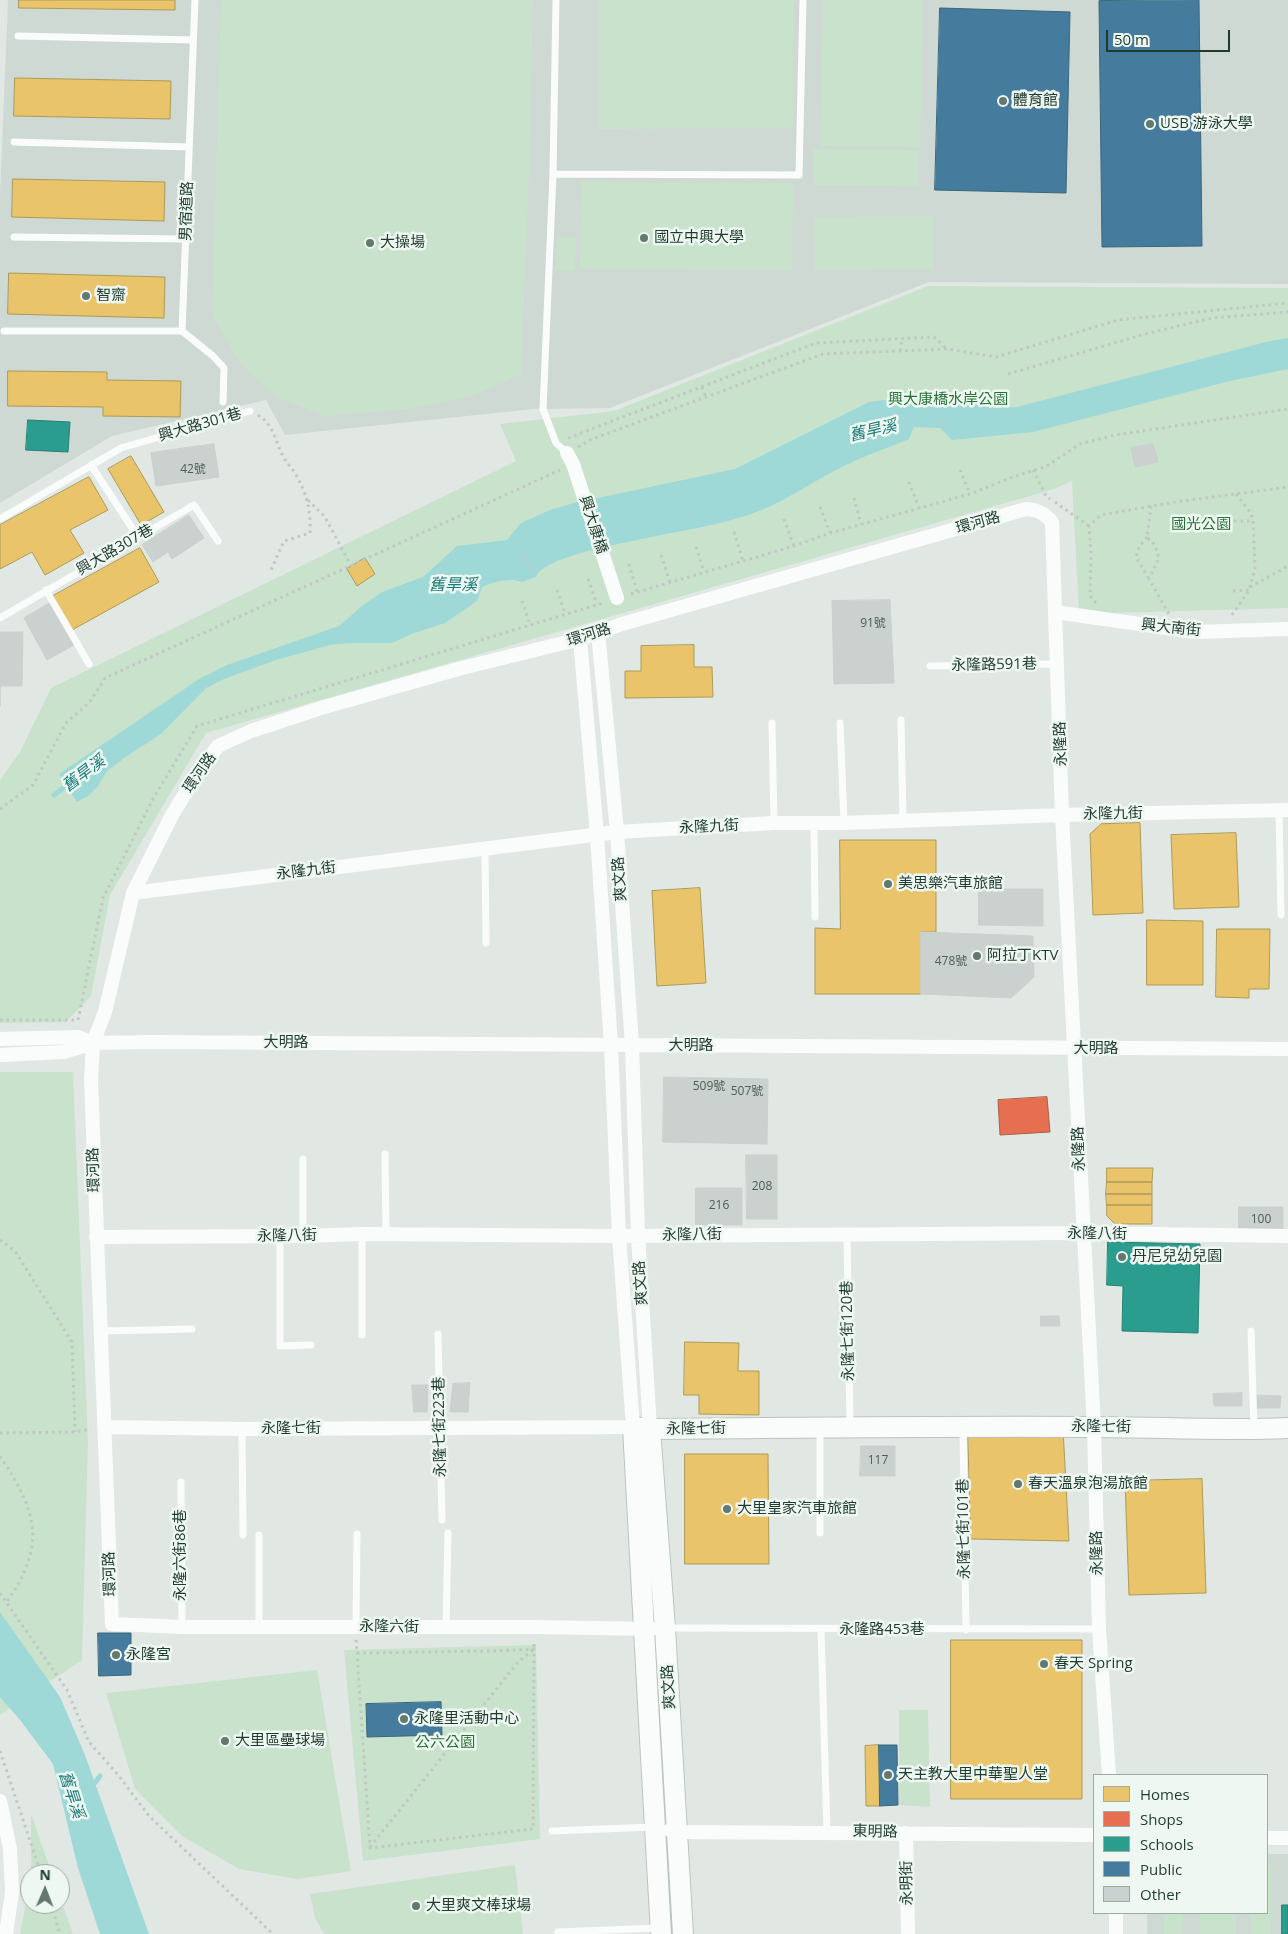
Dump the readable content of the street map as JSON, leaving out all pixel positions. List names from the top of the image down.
{
  "streets": {
    "street": [
      "環河路",
      "興大康橋",
      "興大南街",
      "永隆路",
      "永隆九街",
      "爽文路",
      "大明路",
      "永隆八街",
      "永隆七街",
      "永隆六街",
      "東明路",
      "永明街"
    ],
    "lane": [
      "男宿道路",
      "興大路301巷",
      "興大路307巷",
      "永隆路591巷",
      "永隆七街120巷",
      "永隆七街223巷",
      "永隆七街101巷",
      "永隆六街86巷",
      "永隆路453巷"
    ]
  },
  "crossings": [
    ["環河路", "永隆路"],
    ["環河路", "永隆九街"],
    ["環河路", "爽文路"],
    ["環河路", "大明路"],
    ["環河路", "永隆八街"],
    ["環河路", "永隆七街"],
    ["環河路", "永隆六街"],
    ["興大南街", "永隆路"],
    ["永隆路591巷", "永隆路"],
    ["永隆路", "永隆九街"],
    ["永隆路", "大明路"],
    ["永隆路", "永隆八街"],
    ["永隆路", "永隆七街"],
    ["永隆路", "永隆路453巷"],
    ["永隆九街", "爽文路"],
    ["爽文路", "大明路"],
    ["爽文路", "永隆八街"],
    ["爽文路", "永隆七街"],
    ["爽文路", "永隆六街"],
    ["爽文路", "永隆路453巷"],
    ["爽文路", "東明路"],
    ["永隆八街", "永隆七街120巷"],
    ["永隆七街120巷", "永隆七街"],
    ["永隆七街223巷", "永隆七街"],
    ["永隆七街", "永隆七街101巷"],
    ["永隆七街101巷", "永隆路453巷"],
    ["永隆六街86巷", "永隆六街"],
    ["永隆六街", "永隆路453巷"],
    ["東明路", "永明街"]
  ],
  "water": ["舊旱溪"],
  "parks": ["興大康橋水岸公園", "國光公園", "公六公園"],
  "places": [
    "體育館",
    "USB 游泳大學",
    "國立中興大學",
    "大操場",
    "智齋",
    "美思樂汽車旅館",
    "阿拉丁KTV",
    "丹尼兒幼兒園",
    "春天溫泉泡湯旅館",
    "大里皇家汽車旅館",
    "永隆宮",
    "春天 Spring",
    "永隆里活動中心",
    "大里區壘球場",
    "天主教大里中華聖人堂",
    "大里爽文棒球場"
  ],
  "house_numbers": [
    "42號",
    "91號",
    "478號",
    "509號",
    "507號",
    "208",
    "216",
    "100",
    "117"
  ],
  "legend": [
    "Homes",
    "Shops",
    "Schools",
    "Public",
    "Other"
  ],
  "scale_bar": "50 m",
  "north": "top"
}
